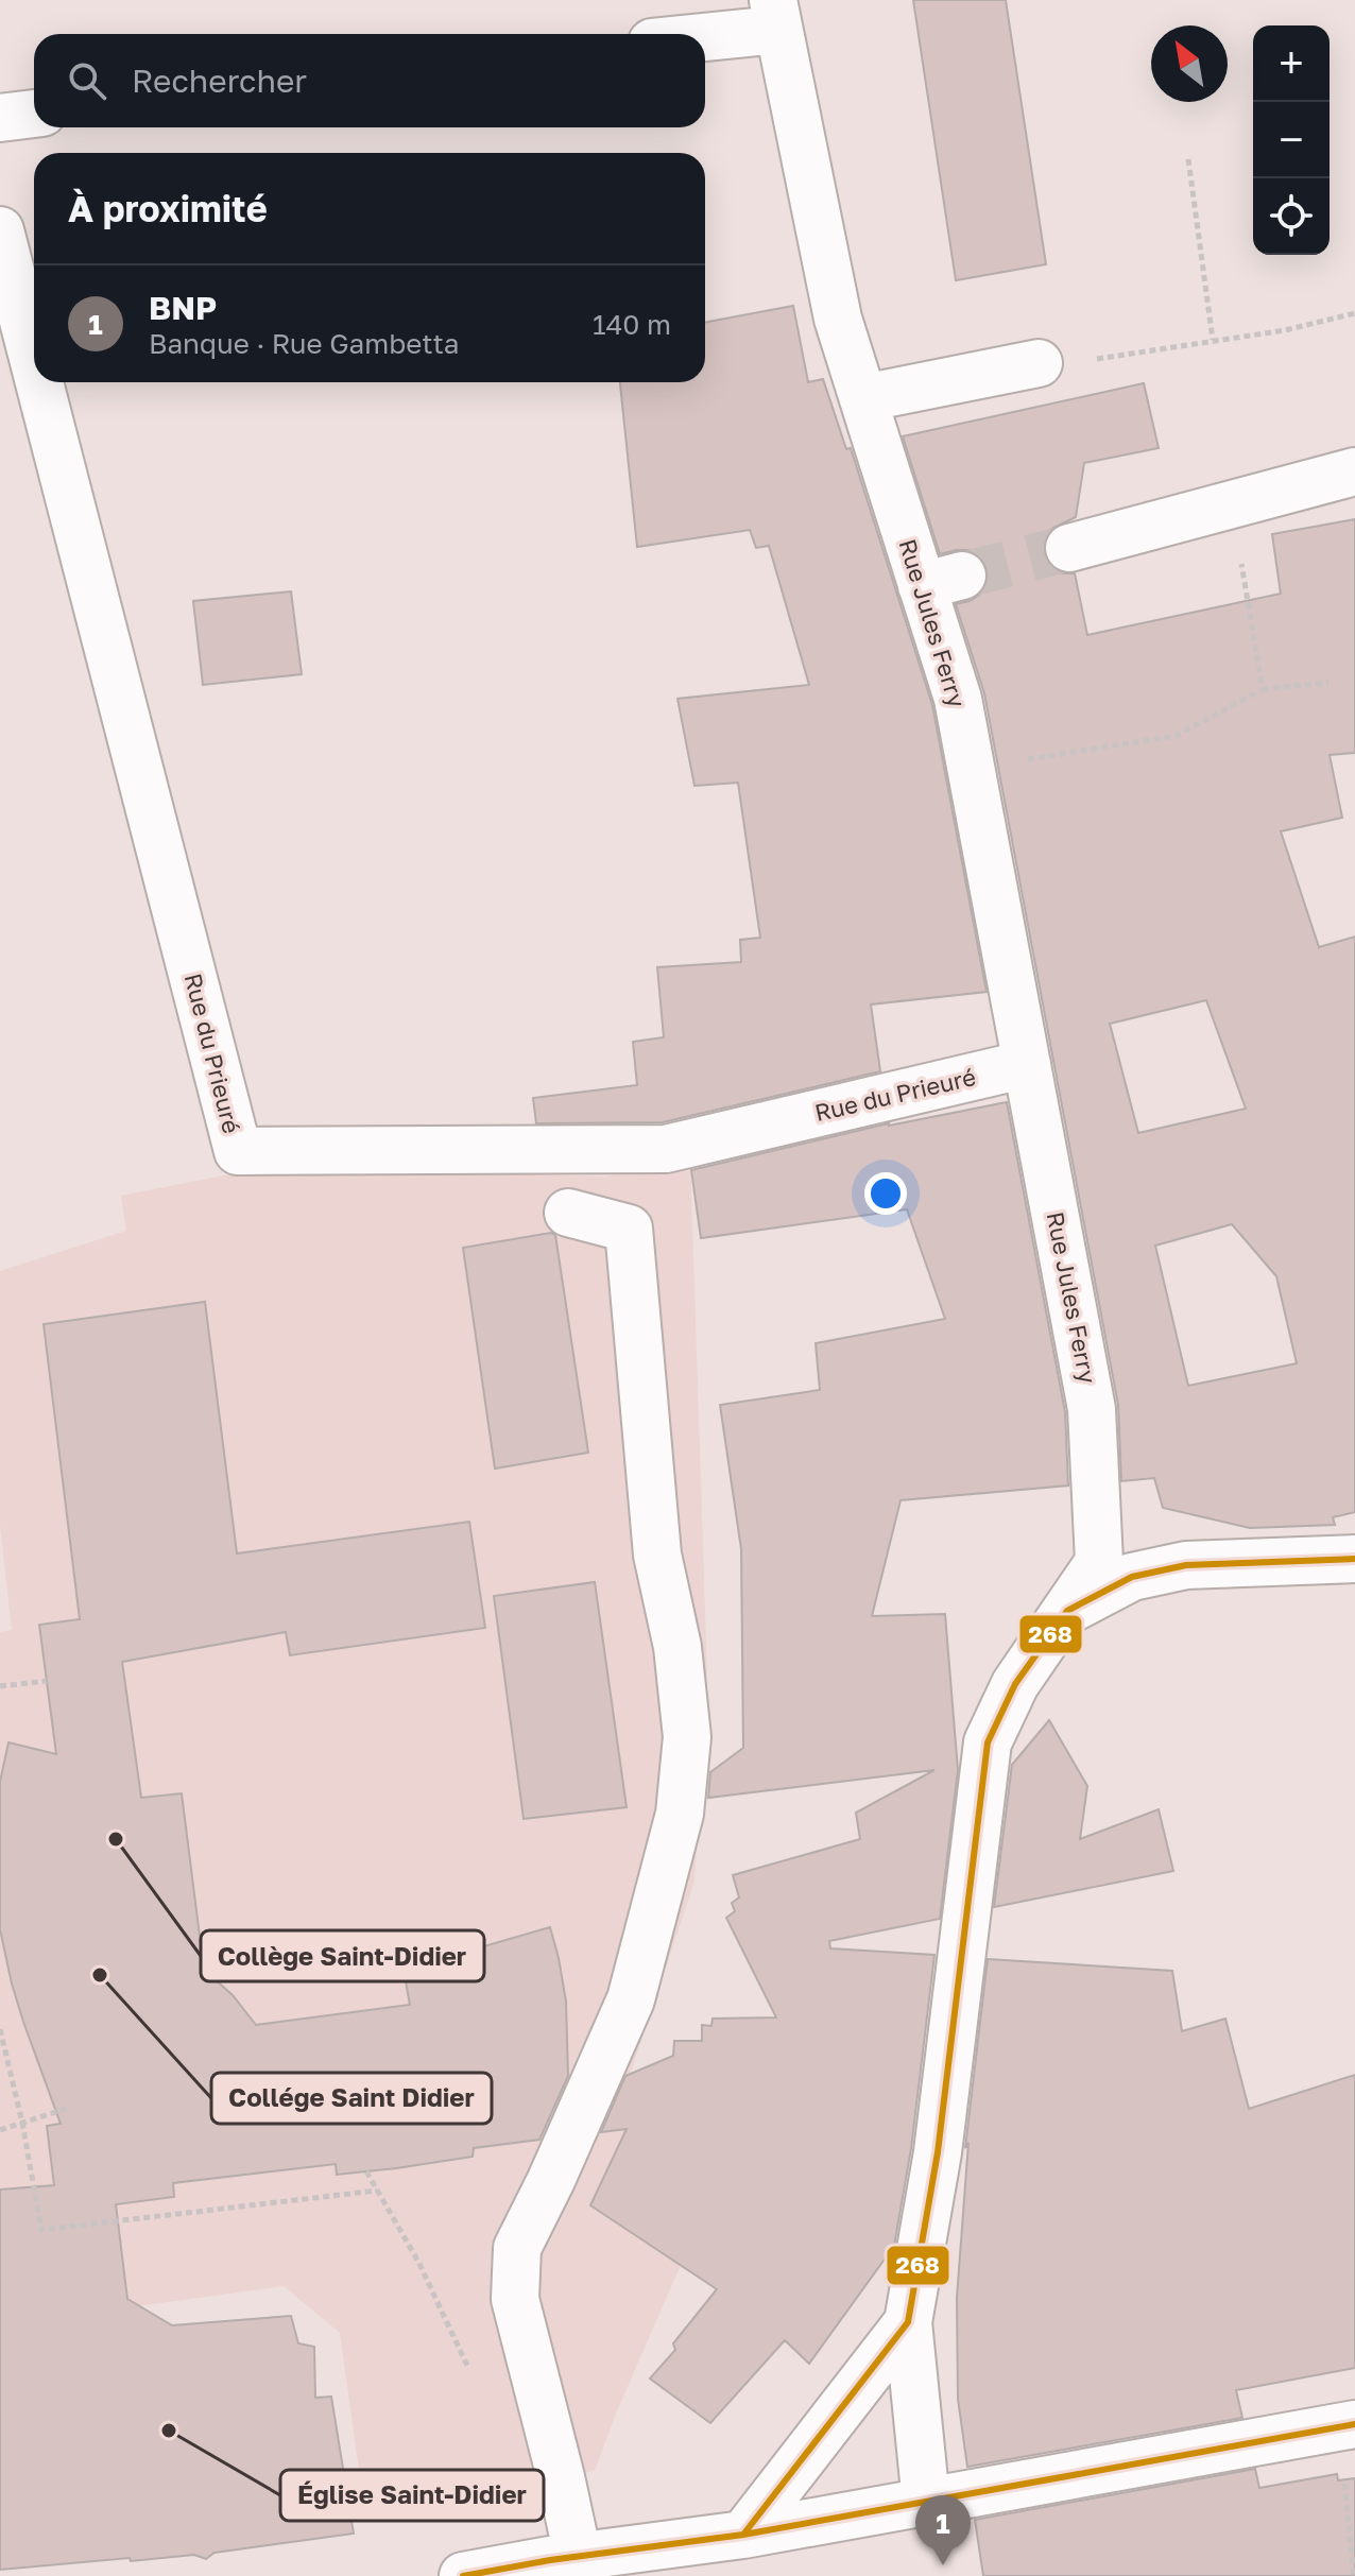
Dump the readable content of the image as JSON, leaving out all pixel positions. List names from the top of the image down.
{
  "streets": {
    "street": ["Rue Jules Ferry", "Rue du Prieuré"]
  },
  "crossings": [
    ["Rue Jules Ferry", "Rue du Prieuré"]
  ],
  "places": ["Collège Saint-Didier", "Collége Saint Didier", "Église Saint-Didier"],
  "lines": ["transit line 268"],
  "north": "top left",
  "page": {
    "map_buttons": ["+", "−"],
    "search": "Rechercher",
    "heading": "À proximité",
    "list": [
      {
        "mark": "1",
        "name": "BNP",
        "note": "Banque · Rue Gambetta",
        "value": "140 m"
      }
    ],
    "pins": "1"
  }
}
